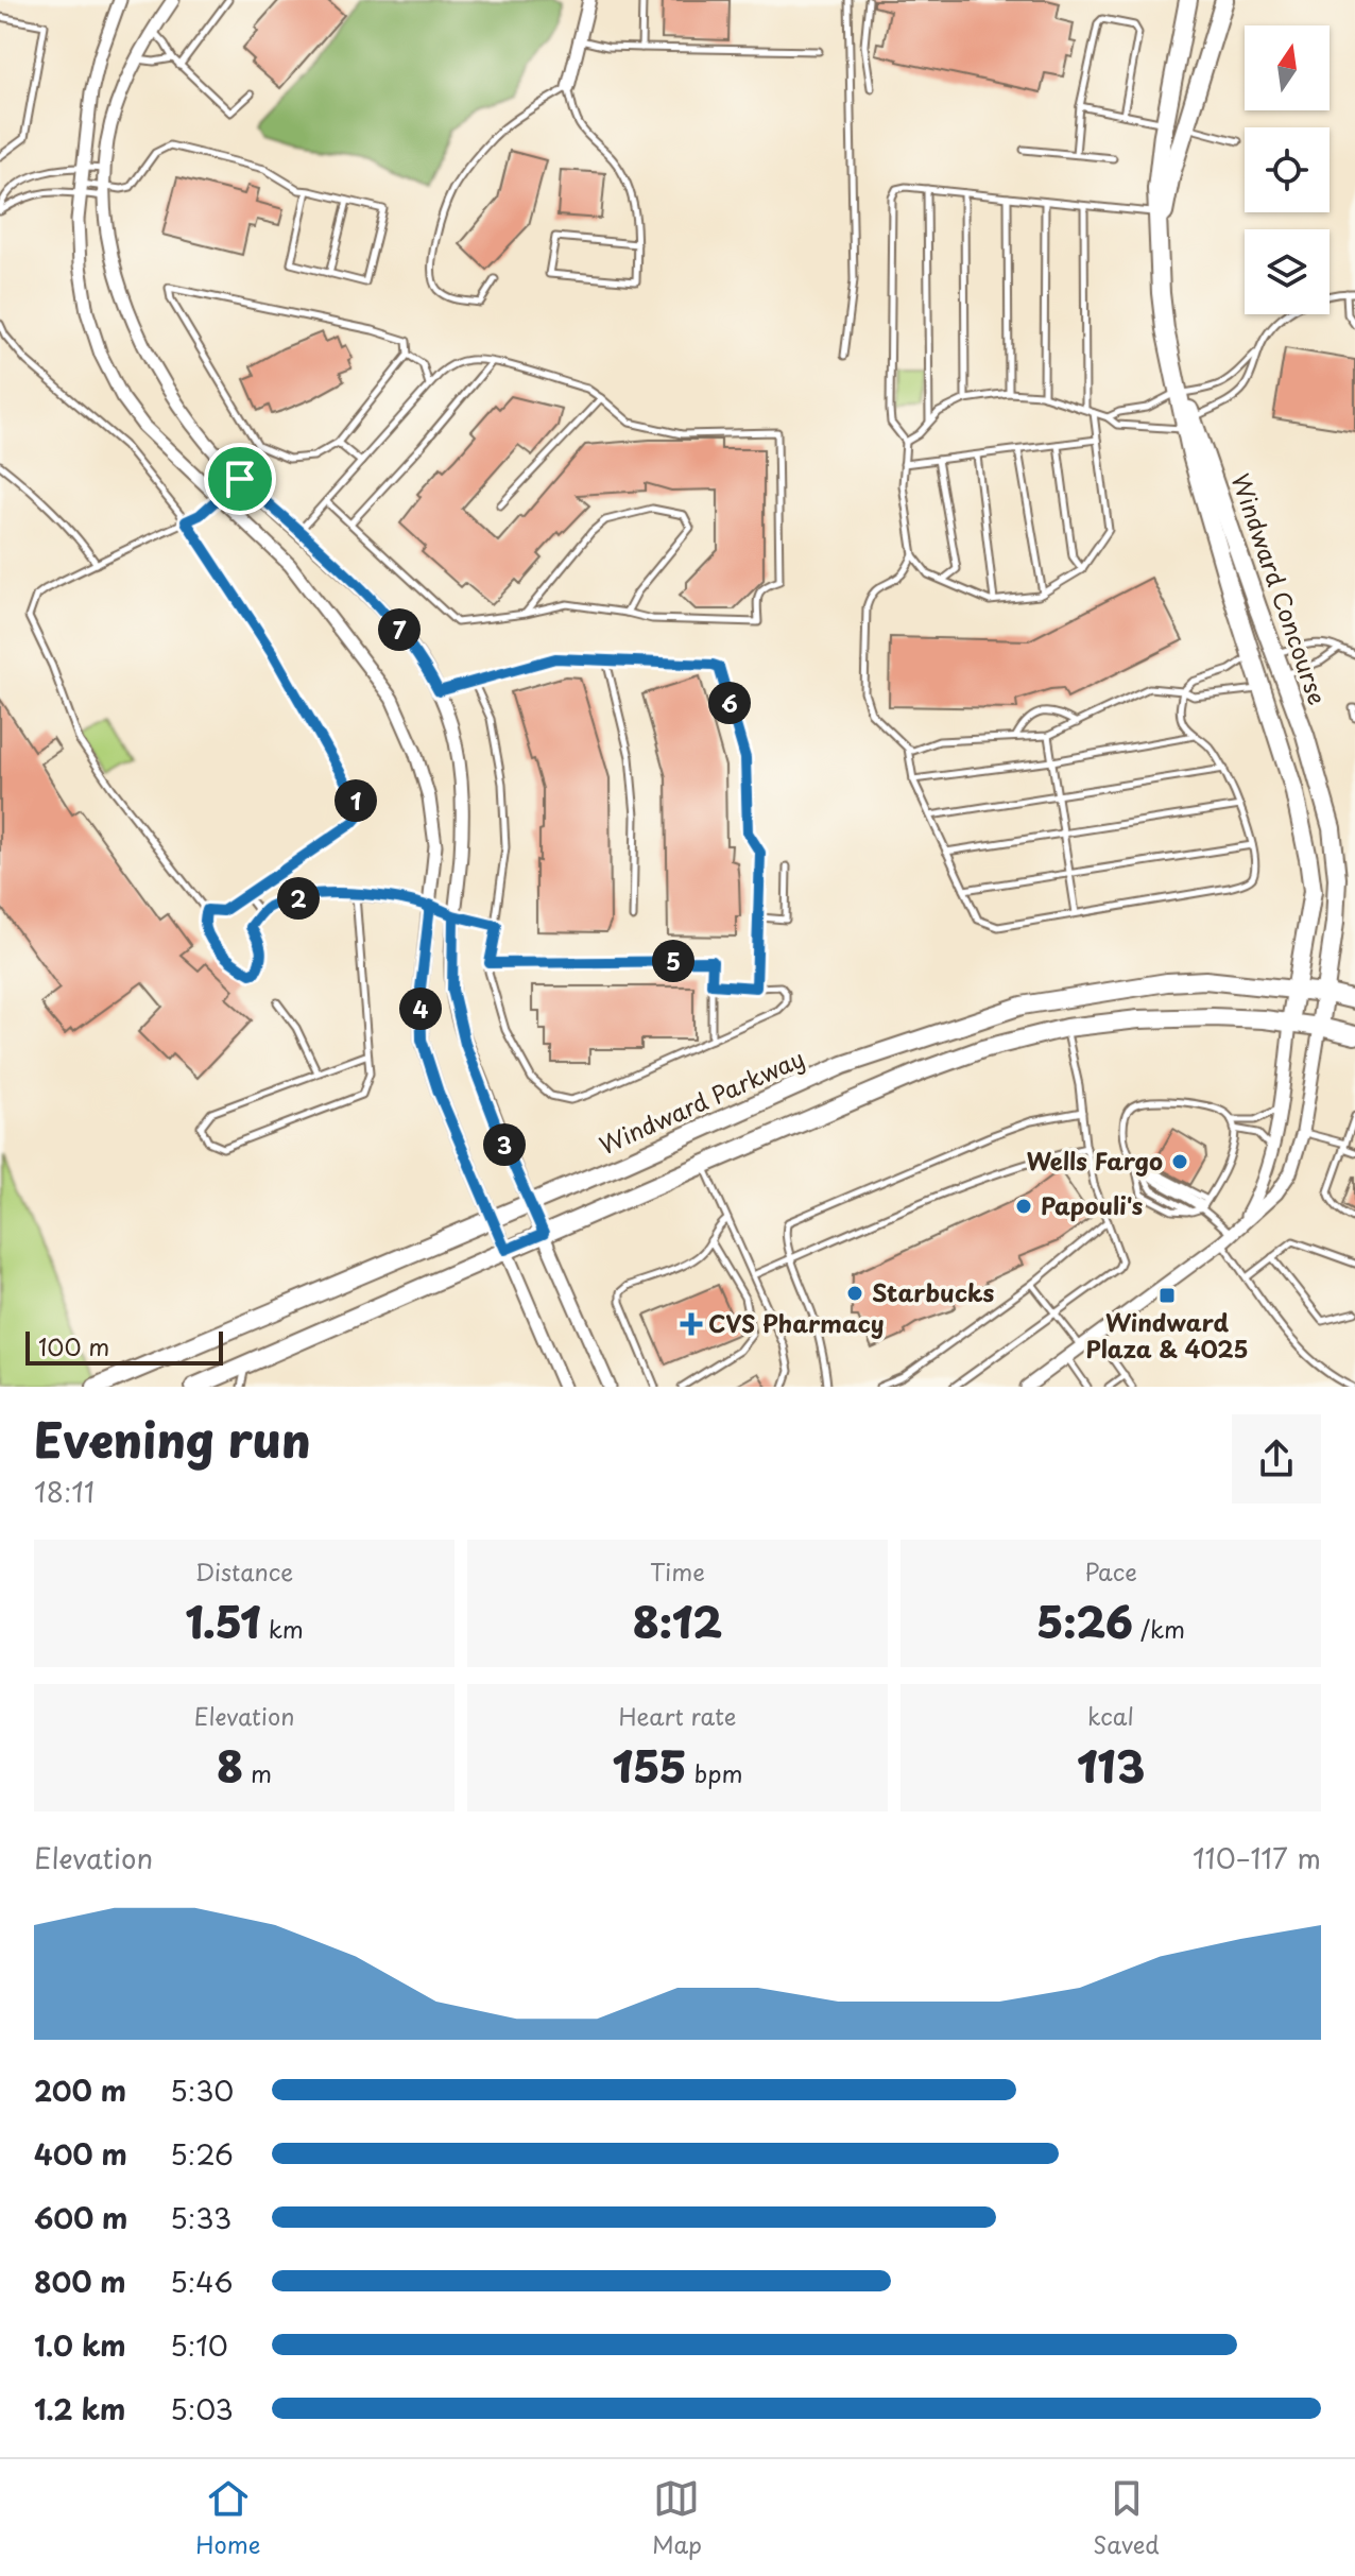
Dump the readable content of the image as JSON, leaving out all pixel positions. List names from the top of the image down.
{
  "streets": {
    "main road": ["Windward Concourse", "Windward Parkway"]
  },
  "crossings": [
    ["Windward Concourse", "Windward Parkway"]
  ],
  "places": {
    "other": ["Wells Fargo", "Papouli's", "Starbucks"],
    "transit": ["Windward Plaza & 4025"],
    "health": ["CVS Pharmacy"]
  },
  "scale_bar": "100 m",
  "north": "top",
  "page": {
    "pins": [
      "7",
      "6",
      "1",
      "2",
      "5",
      "4",
      "3"
    ],
    "scale": "100 m",
    "heading": ["Evening run", "18:11"],
    "stats": [
      ["Distance", "1.51 km"],
      ["Time", "8:12"],
      ["Pace", "5:26 /km"],
      ["Elevation", "8 m"],
      ["Heart rate", "155 bpm"],
      ["kcal", "113"]
    ],
    "chart": ["Elevation", "110–117 m"],
    "list": [
      {
        "name": "200 m",
        "note": "5:30"
      },
      {
        "name": "400 m",
        "note": "5:26"
      },
      {
        "name": "600 m",
        "note": "5:33"
      },
      {
        "name": "800 m",
        "note": "5:46"
      },
      {
        "name": "1.0 km",
        "note": "5:10"
      },
      {
        "name": "1.2 km",
        "note": "5:03"
      }
    ],
    "tabs": ["Home", "Map", "Saved"]
  }
}
